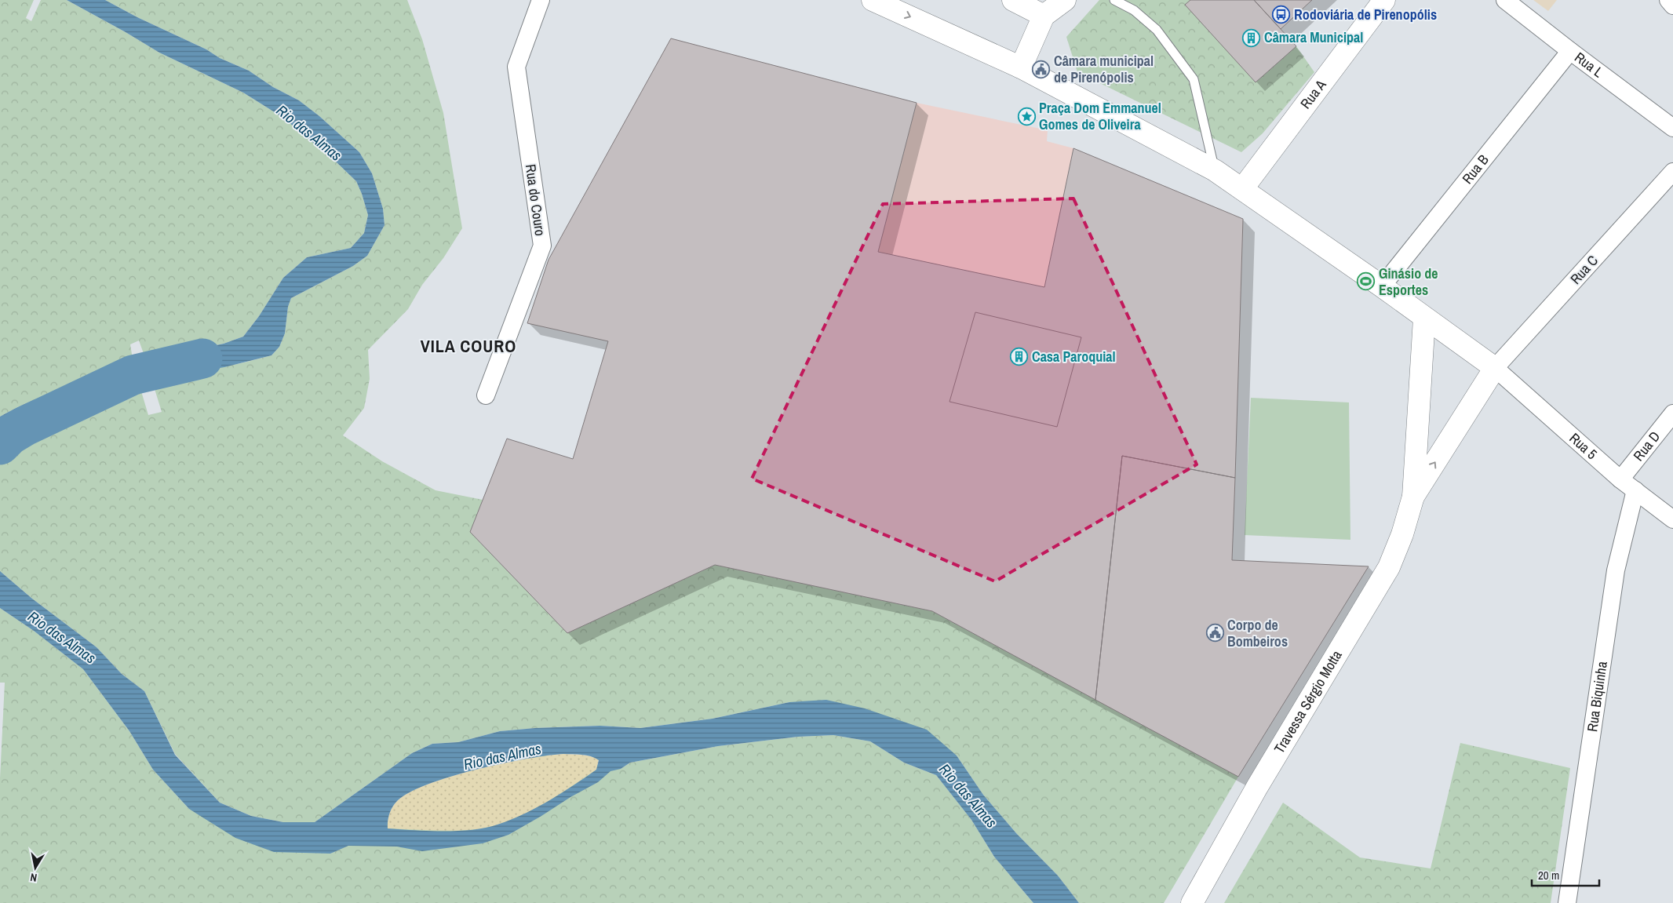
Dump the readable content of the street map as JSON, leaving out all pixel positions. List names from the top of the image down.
{
  "streets": {
    "street": [
      "Rua L",
      "Rua A",
      "Rua B",
      "Rua do Couro",
      "Rua C",
      "Rua 5",
      "Rua D",
      "Rua Biquinha",
      "Travessa Sérgio Motta"
    ]
  },
  "crossings": [
    ["Rua L", "Rua B"],
    ["Rua C", "Rua 5"],
    ["Rua 5", "Rua D"],
    ["Rua 5", "Rua Biquinha"]
  ],
  "districts": ["VILA COURO"],
  "water": ["Rio das Almas"],
  "places": {
    "bus stop": ["Rodoviária de Pirenopólis"],
    "building": ["Câmara Municipal", "Casa Paroquial"],
    "public building": ["Câmara municipal de Pirenópolis", "Corpo de Bombeiros"],
    "place": ["Praça Dom Emmanuel Gomes de Oliveira"],
    "sports": ["Ginásio de Esportes"]
  },
  "scale_bar": "20 m",
  "north": "bottom"
}
